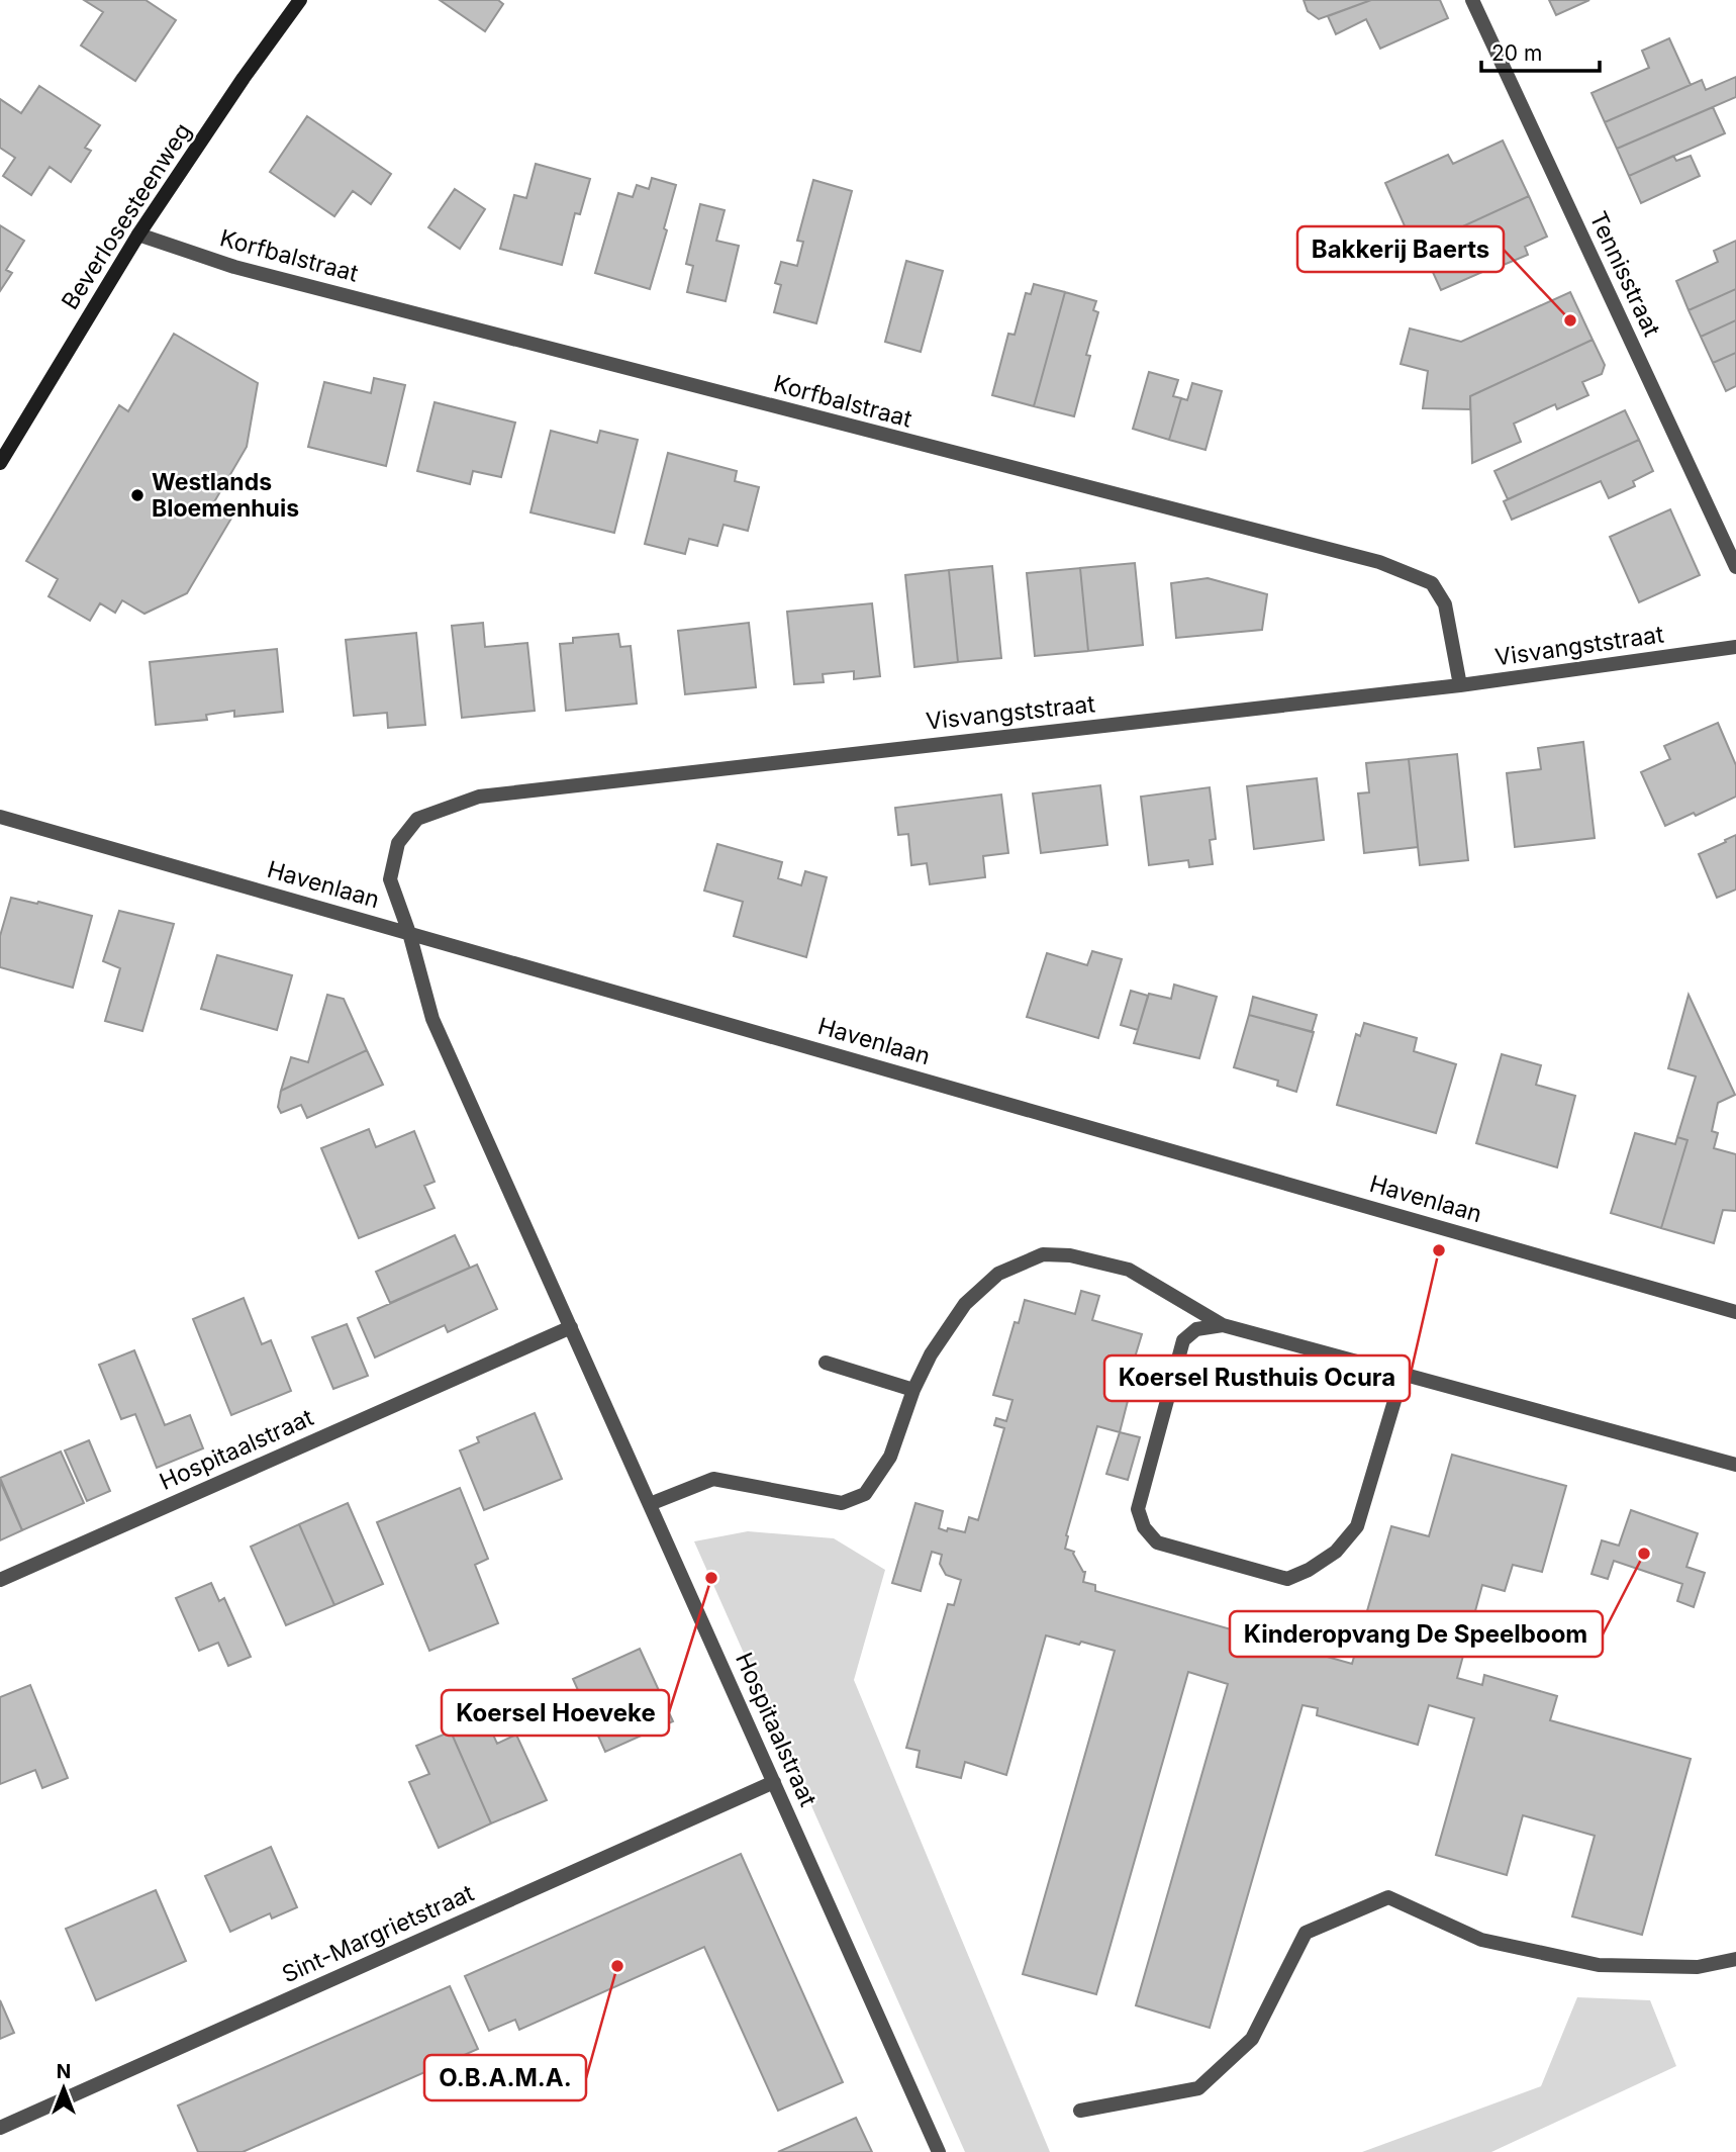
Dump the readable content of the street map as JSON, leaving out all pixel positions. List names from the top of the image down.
{
  "streets": {
    "street": [
      "Beverlosesteenweg",
      "Korfbalstraat",
      "Tennisstraat",
      "Visvangststraat",
      "Havenlaan",
      "Hospitaalstraat",
      "Sint-Margrietstraat"
    ]
  },
  "crossings": [
    ["Beverlosesteenweg", "Korfbalstraat"],
    ["Korfbalstraat", "Visvangststraat"],
    ["Visvangststraat", "Havenlaan"],
    ["Visvangststraat", "Hospitaalstraat"],
    ["Havenlaan", "Hospitaalstraat"],
    ["Hospitaalstraat", "Sint-Margrietstraat"]
  ],
  "places": [
    "Bakkerij Baerts",
    "Westlands Bloemenhuis",
    "Koersel Rusthuis Ocura",
    "Kinderopvang De Speelboom",
    "Koersel Hoeveke",
    "O.B.A.M.A."
  ],
  "scale_bar": "20 m",
  "north": "top"
}
